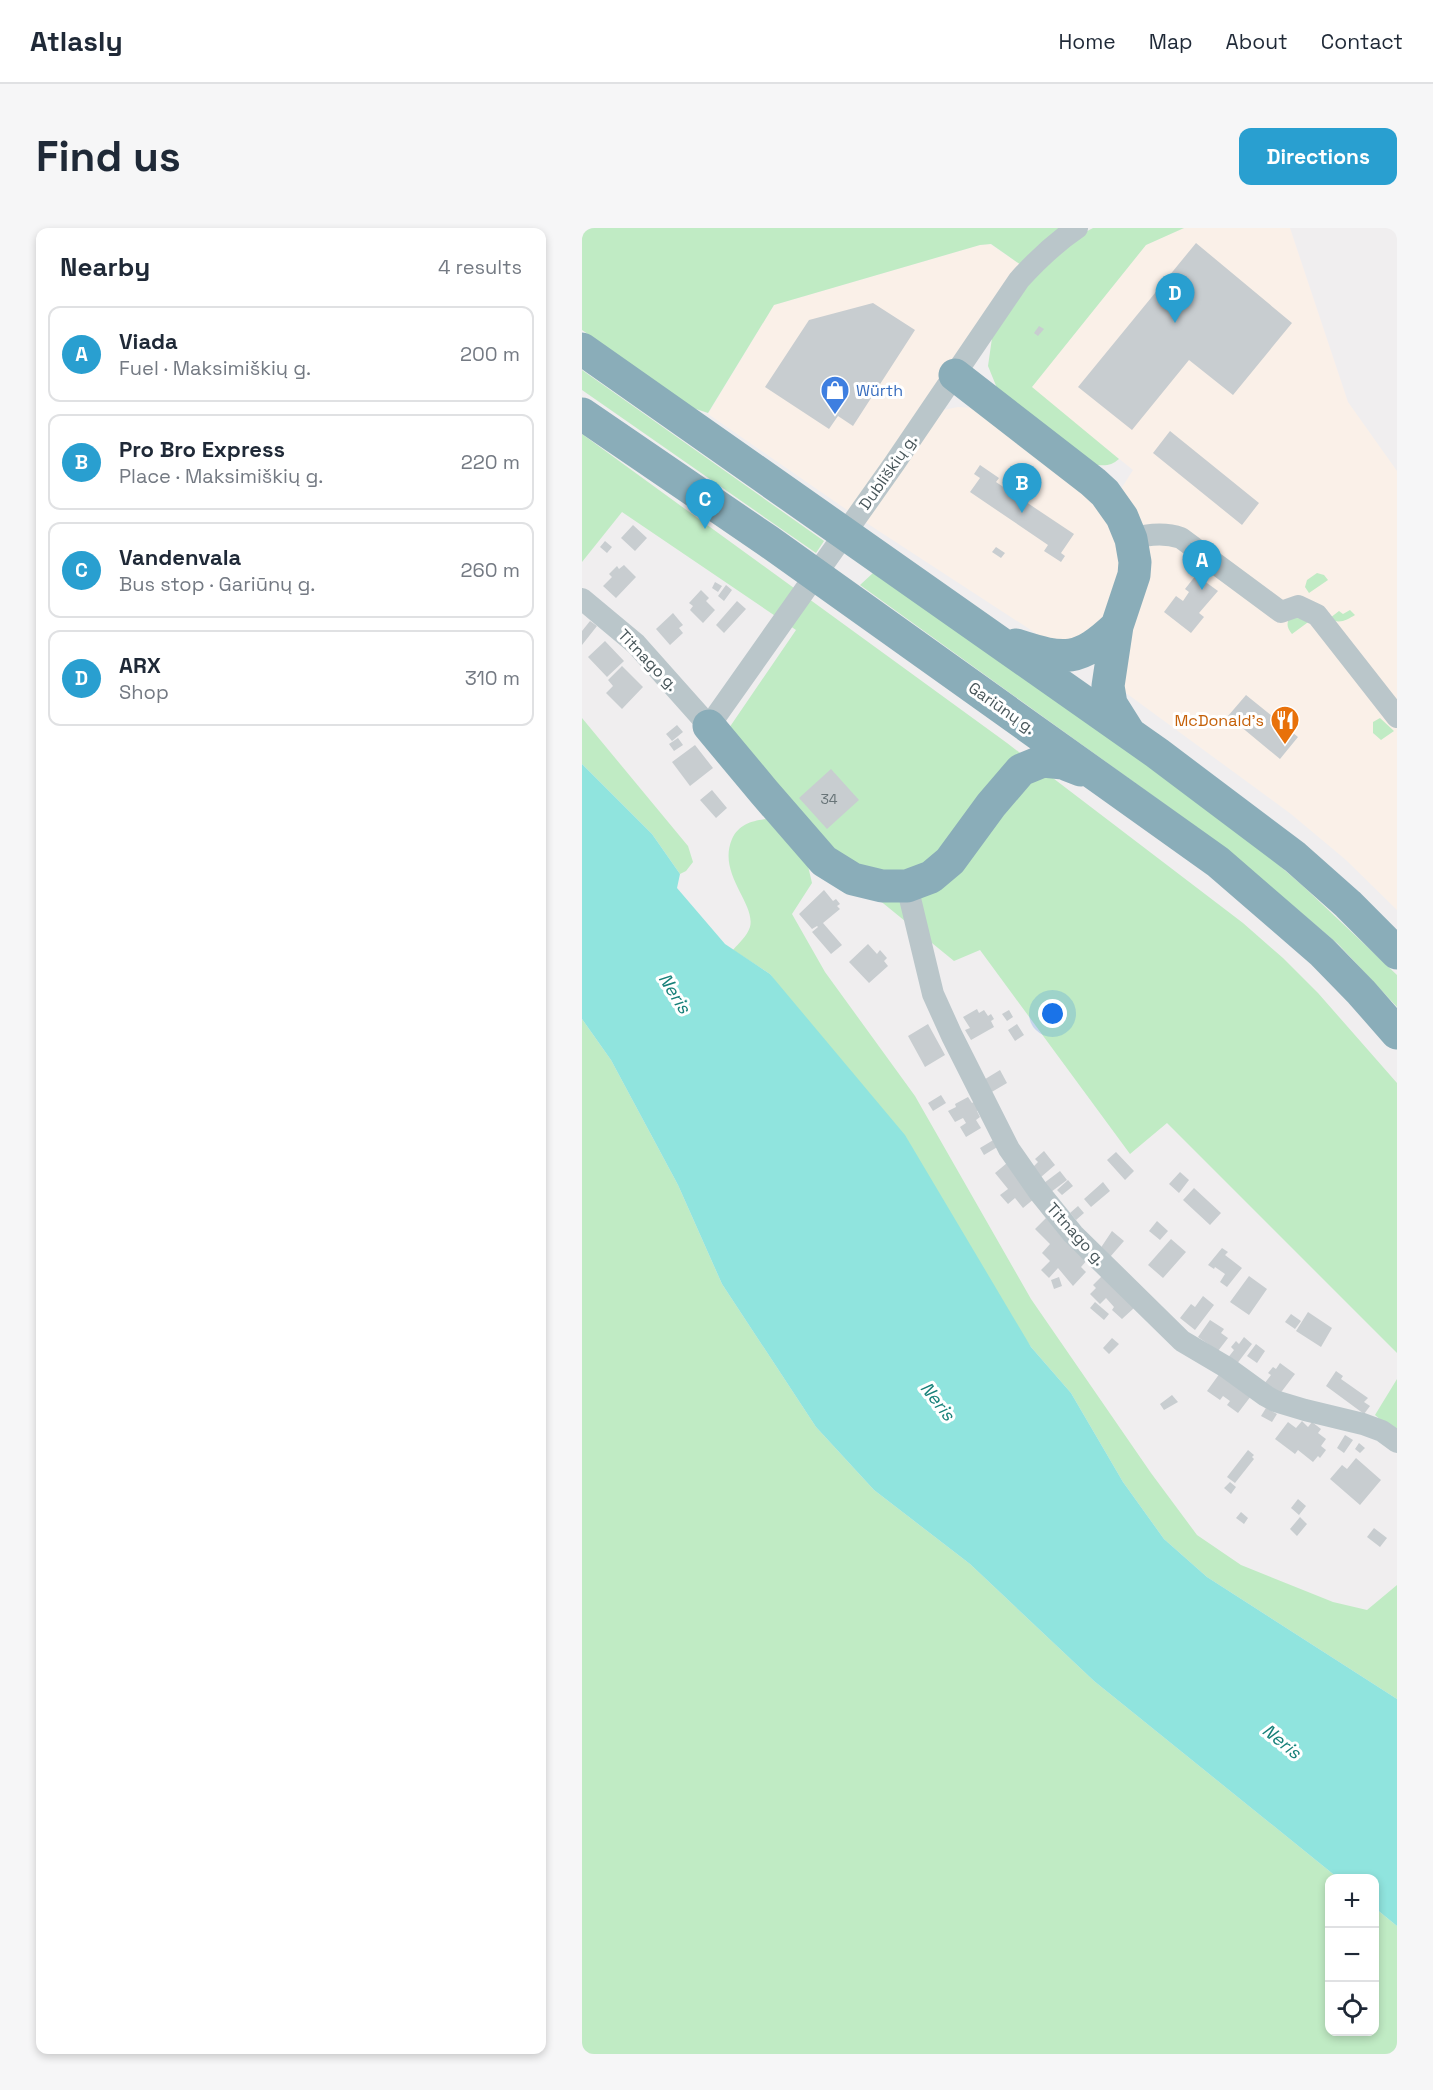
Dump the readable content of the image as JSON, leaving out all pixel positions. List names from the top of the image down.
{
  "streets": {
    "highway": ["Gariūnų g."],
    "street": ["Dubliškių g.", "Titnago g."]
  },
  "crossings": [
    ["Dubliškių g.", "Titnago g."]
  ],
  "water": ["Neris"],
  "places": {
    "shop": ["Würth"],
    "restaurant": ["McDonald's"]
  },
  "house_numbers": ["34"],
  "page": {
    "header": "Atlasly",
    "nav": [
      "Home",
      "Map",
      "About",
      "Contact"
    ],
    "buttons": "Directions",
    "title": "Find us",
    "heading": ["Nearby", "4 results"],
    "pins": [
      "D",
      "B",
      "C",
      "A"
    ],
    "list": [
      {
        "mark": "A",
        "name": "Viada",
        "note": "Fuel · Maksimiškių g.",
        "value": "200 m"
      },
      {
        "mark": "B",
        "name": "Pro Bro Express",
        "note": "Place · Maksimiškių g.",
        "value": "220 m"
      },
      {
        "mark": "C",
        "name": "Vandenvala",
        "note": "Bus stop · Gariūnų g.",
        "value": "260 m"
      },
      {
        "mark": "D",
        "name": "ARX",
        "note": "Shop",
        "value": "310 m"
      }
    ],
    "map_buttons": ["+", "−"]
  }
}
